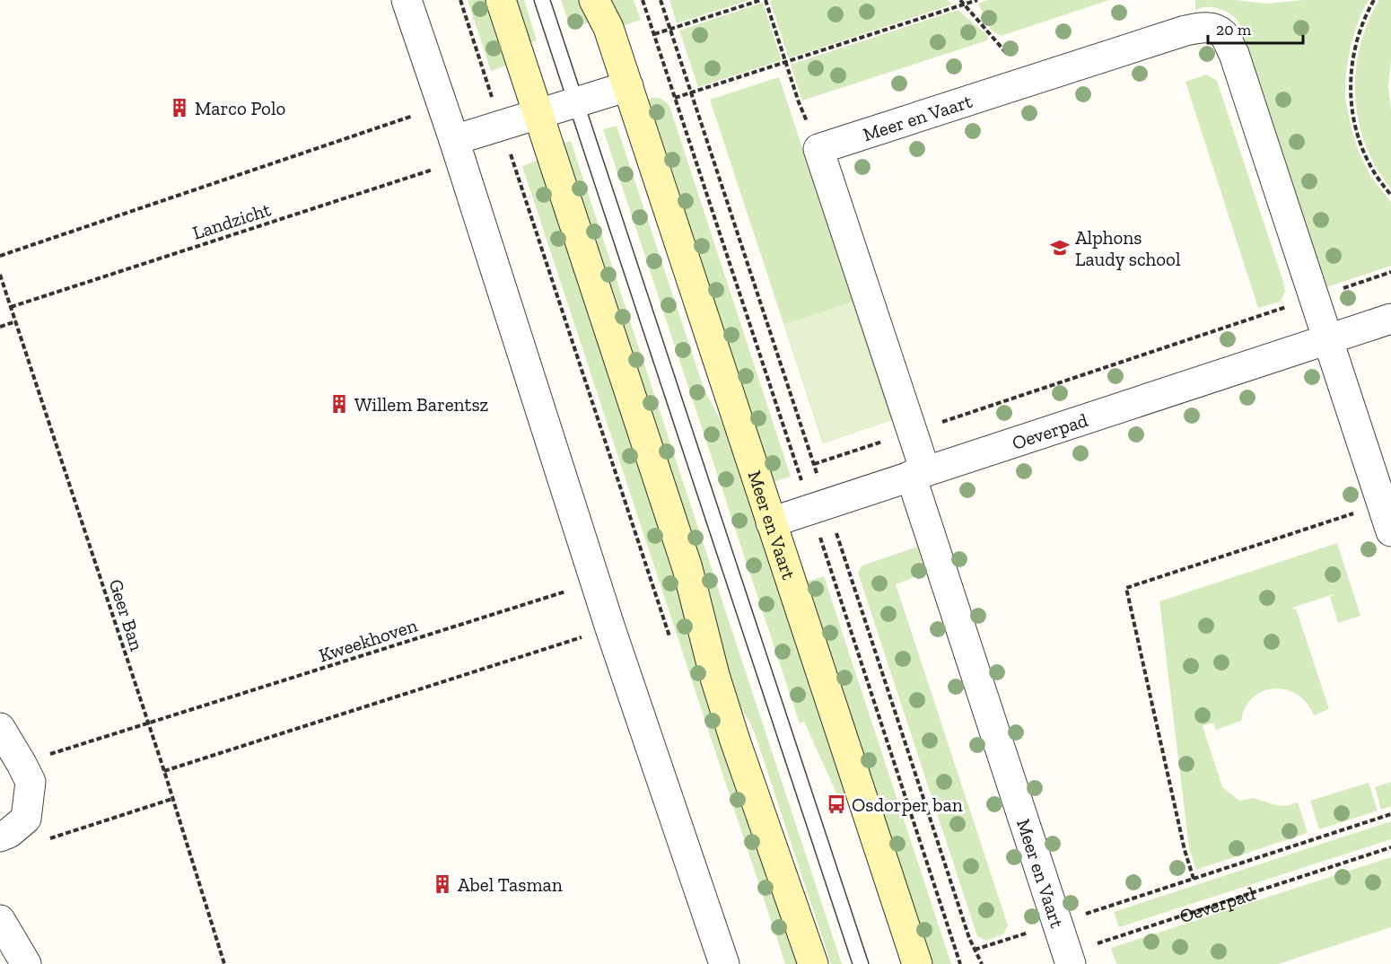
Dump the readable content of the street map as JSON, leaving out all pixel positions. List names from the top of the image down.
{
  "streets": {
    "main road": ["Meer en Vaart"],
    "street": ["Oeverpad"],
    "path": ["Landzicht", "Geer Ban", "Kweekhoven"]
  },
  "crossings": [
    ["Meer en Vaart", "Oeverpad"],
    ["Landzicht", "Geer Ban"],
    ["Geer Ban", "Kweekhoven"]
  ],
  "places": {
    "building": ["Marco Polo", "Willem Barentsz", "Abel Tasman"],
    "school or university": ["Alphons Laudy school"],
    "bus stop": ["Osdorper ban"]
  },
  "scale_bar": "20 m"
}
